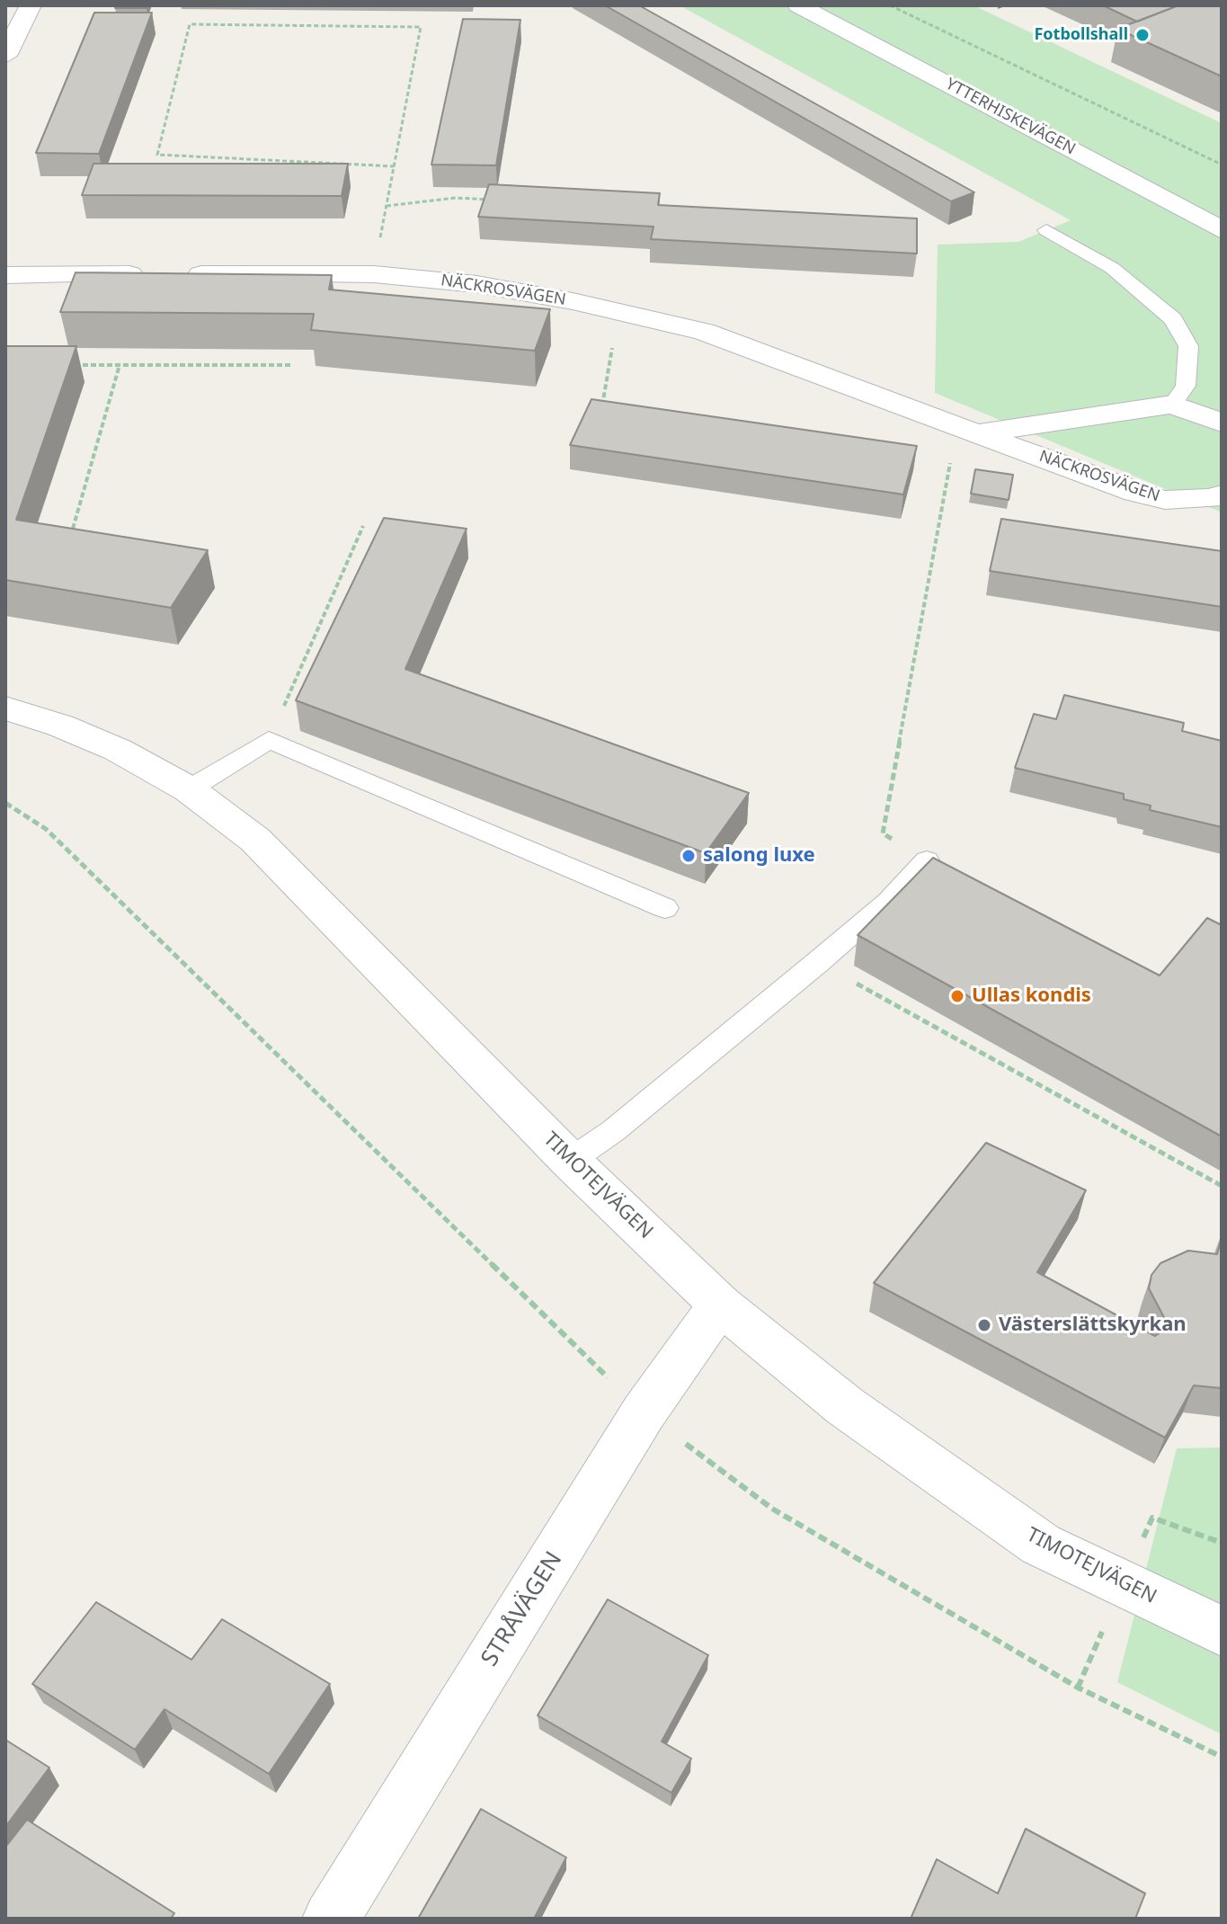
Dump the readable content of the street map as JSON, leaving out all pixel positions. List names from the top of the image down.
{
  "streets": {
    "street": [
      "YTTERHISKEVÄGEN",
      "NÄCKROSVÄGEN",
      "TIMOTEJVÄGEN",
      "STRÅVÄGEN"
    ]
  },
  "crossings": [
    ["TIMOTEJVÄGEN", "STRÅVÄGEN"]
  ],
  "places": [
    "Fotbollshall",
    "salong luxe",
    "Ullas kondis",
    "Västerslättskyrkan"
  ]
}
